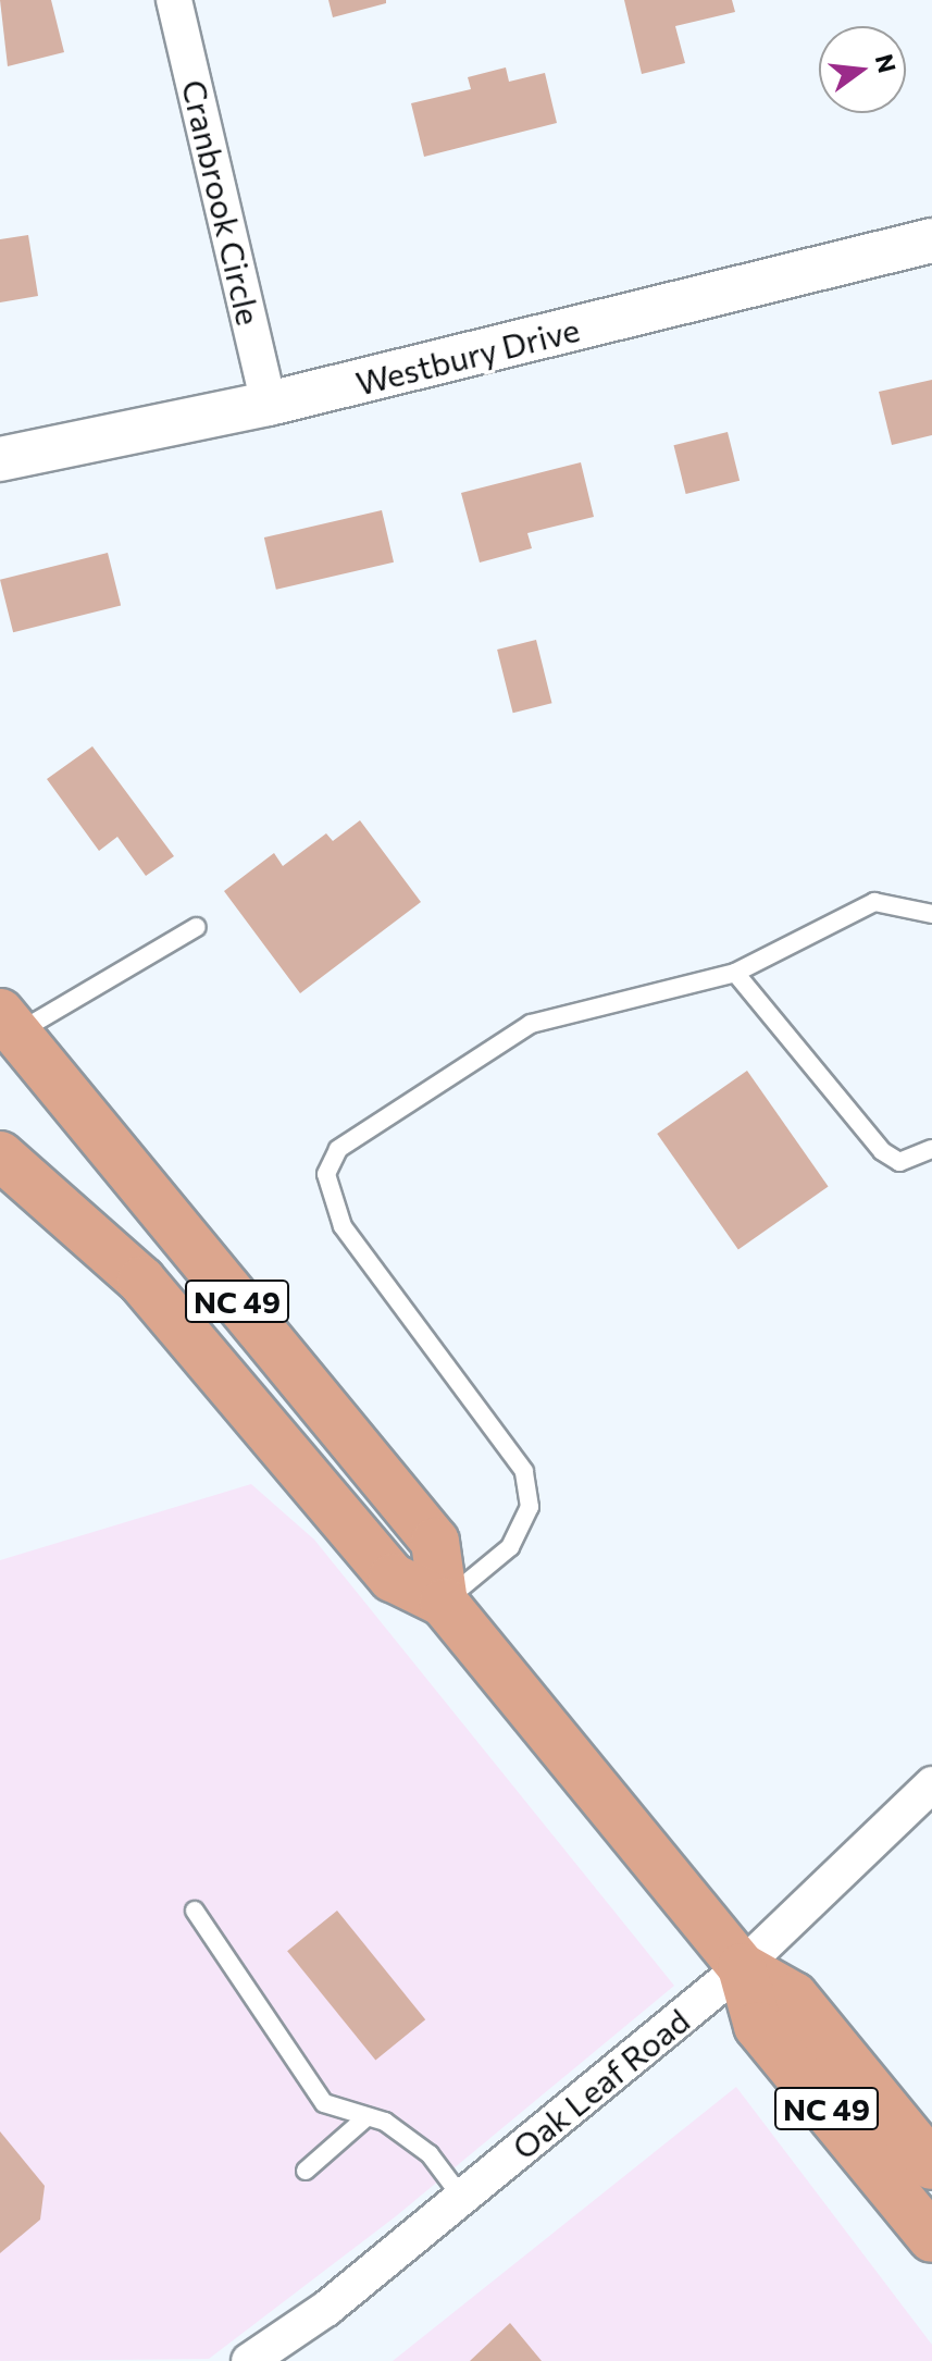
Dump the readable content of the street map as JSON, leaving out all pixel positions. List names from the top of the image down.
{
  "streets": {
    "main road": ["NC 49"],
    "street": ["Cranbrook Circle", "Westbury Drive", "Oak Leaf Road"]
  },
  "crossings": [
    ["Cranbrook Circle", "Westbury Drive"],
    ["NC 49", "Oak Leaf Road"]
  ],
  "north": "right"
}
